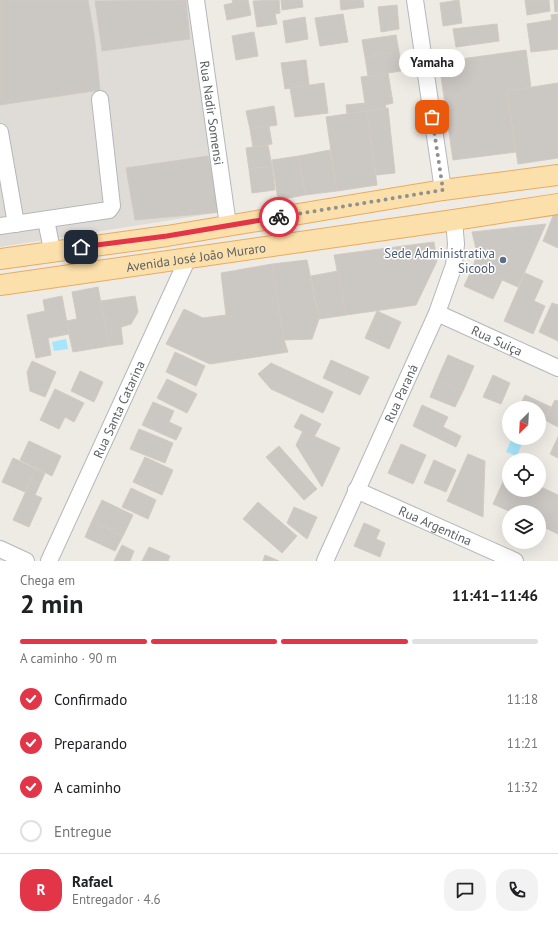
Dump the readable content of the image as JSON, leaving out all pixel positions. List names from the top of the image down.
{
  "streets": {
    "main road": ["Avenida José João Muraro"],
    "street": [
      "Rua Nadir Somensi",
      "Rua Suiça",
      "Rua Paraná",
      "Rua Santa Catarina",
      "Rua Argentina"
    ]
  },
  "crossings": [
    ["Rua Nadir Somensi", "Avenida José João Muraro"],
    ["Avenida José João Muraro", "Rua Paraná"],
    ["Avenida José João Muraro", "Rua Santa Catarina"],
    ["Rua Suiça", "Rua Paraná"],
    ["Rua Paraná", "Rua Argentina"]
  ],
  "places": ["Yamaha", "Sede Administrativa Sicoob"],
  "north": "bottom left",
  "page": {
    "bubble": "Yamaha",
    "heading": ["2 min", "Chega em", "11:41–11:46"],
    "panel": ["Rafael", "Entregador · 4.6"],
    "bar": "A caminho · 90 m",
    "list": [
      ["Confirmado", "11:18"],
      ["Preparando", "11:21"],
      ["A caminho", "11:32"],
      "Entregue"
    ],
    "round": "R"
  }
}
